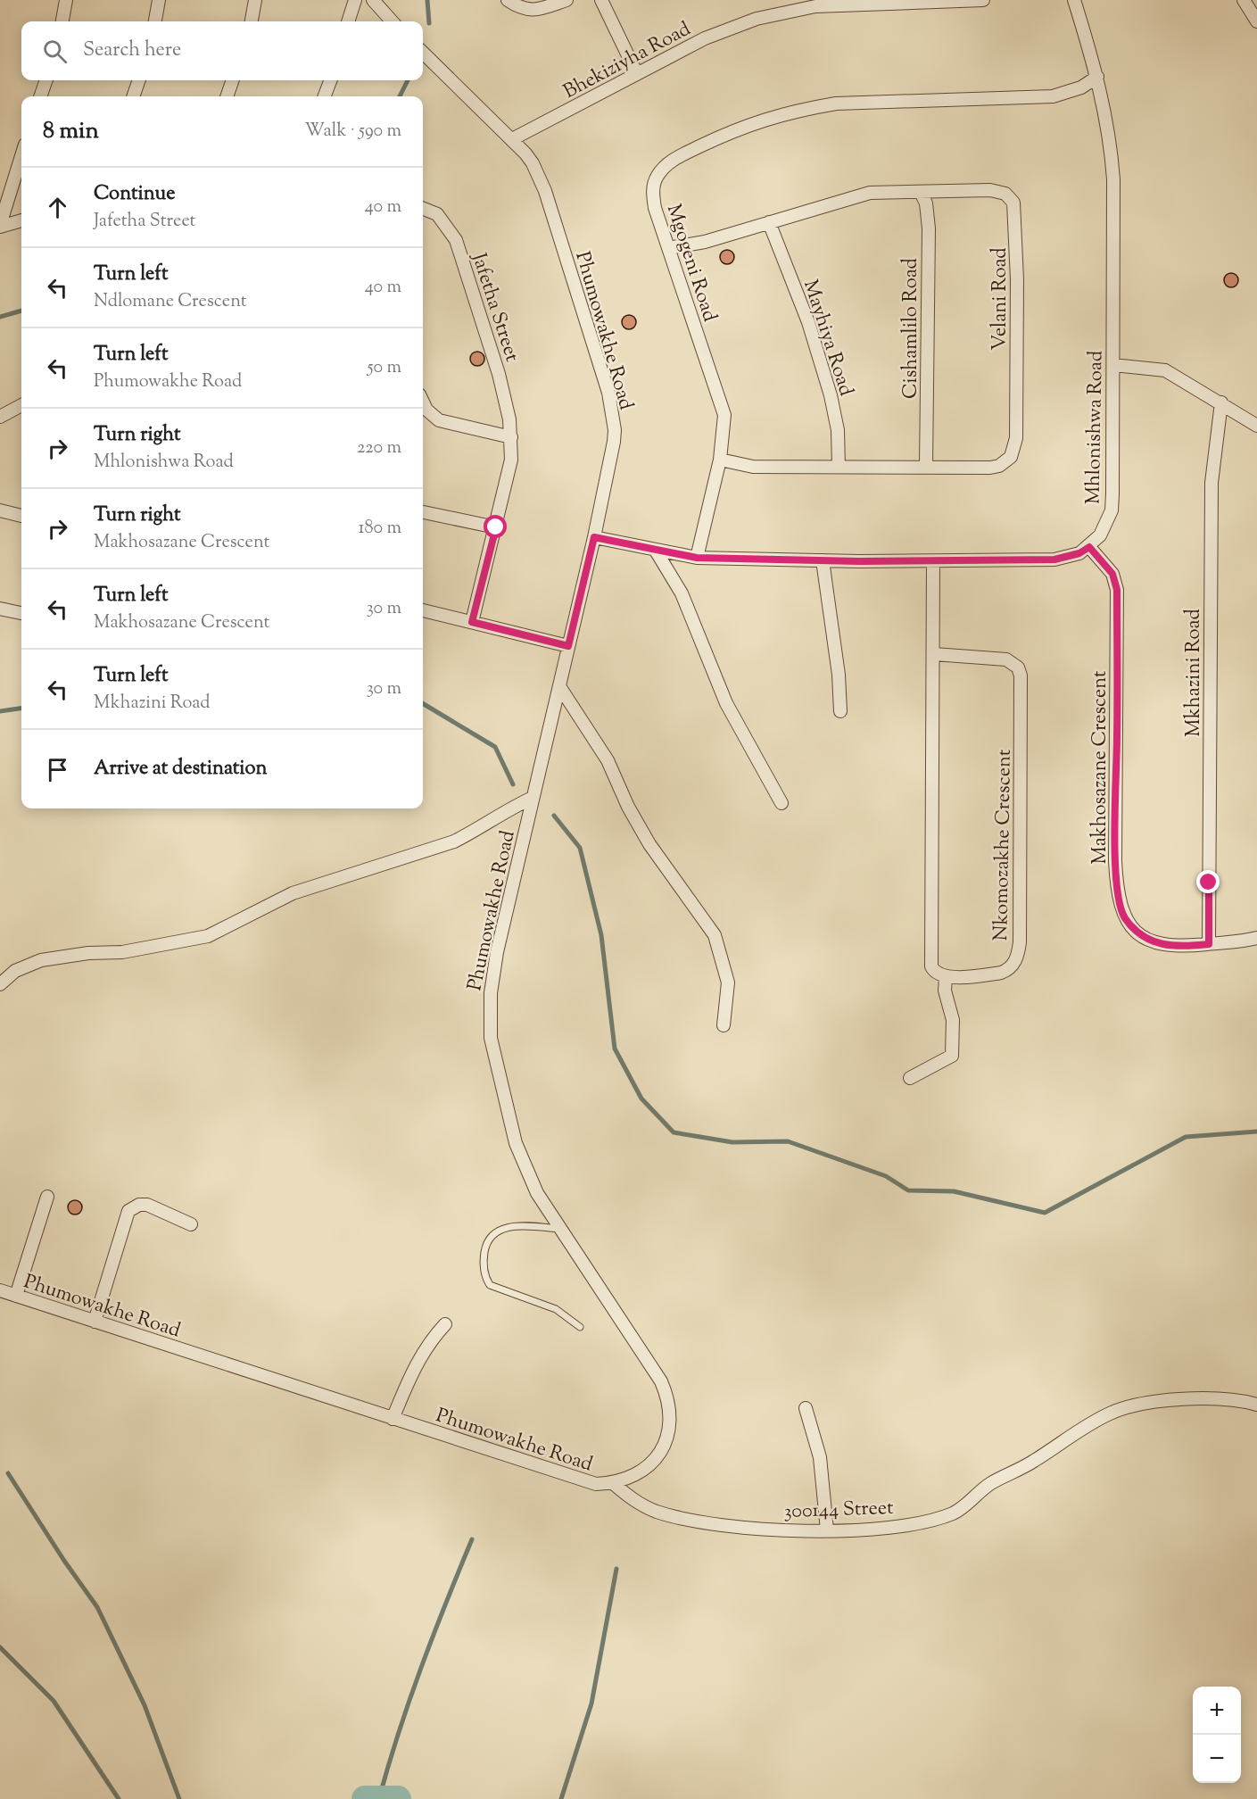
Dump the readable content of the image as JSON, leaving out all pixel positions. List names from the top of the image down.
{
  "streets": {
    "street": [
      "Bhekiziyha Road",
      "Mgogeni Road",
      "Velani Road",
      "Jafetha Street",
      "Cishamlilo Road",
      "Phumowakhe Road",
      "Mayhiya Road",
      "Mhlonishwa Road",
      "Mkhazini Road",
      "Makhosazane Crescent",
      "Nkomozakhe Crescent",
      "300144 Street"
    ]
  },
  "crossings": [
    ["Bhekiziyha Road", "Phumowakhe Road"],
    ["Mgogeni Road", "Velani Road"],
    ["Mgogeni Road", "Mhlonishwa Road"],
    ["Velani Road", "Cishamlilo Road"],
    ["Velani Road", "Mayhiya Road"],
    ["Phumowakhe Road", "300144 Street"],
    ["Mhlonishwa Road", "Makhosazane Crescent"],
    ["Mkhazini Road", "Makhosazane Crescent"]
  ],
  "page": {
    "search": "Search here",
    "heading": ["8 min", "Walk · 590 m"],
    "list": [
      ["Continue", "Jafetha Street", "40 m"],
      ["Turn left", "Ndlomane Crescent", "40 m"],
      ["Turn left", "Phumowakhe Road", "50 m"],
      ["Turn right", "Mhlonishwa Road", "220 m"],
      ["Turn right", "Makhosazane Crescent", "180 m"],
      ["Turn left", "Makhosazane Crescent", "30 m"],
      ["Turn left", "Mkhazini Road", "30 m"],
      "Arrive at destination"
    ],
    "map_buttons": ["+", "−"]
  }
}
